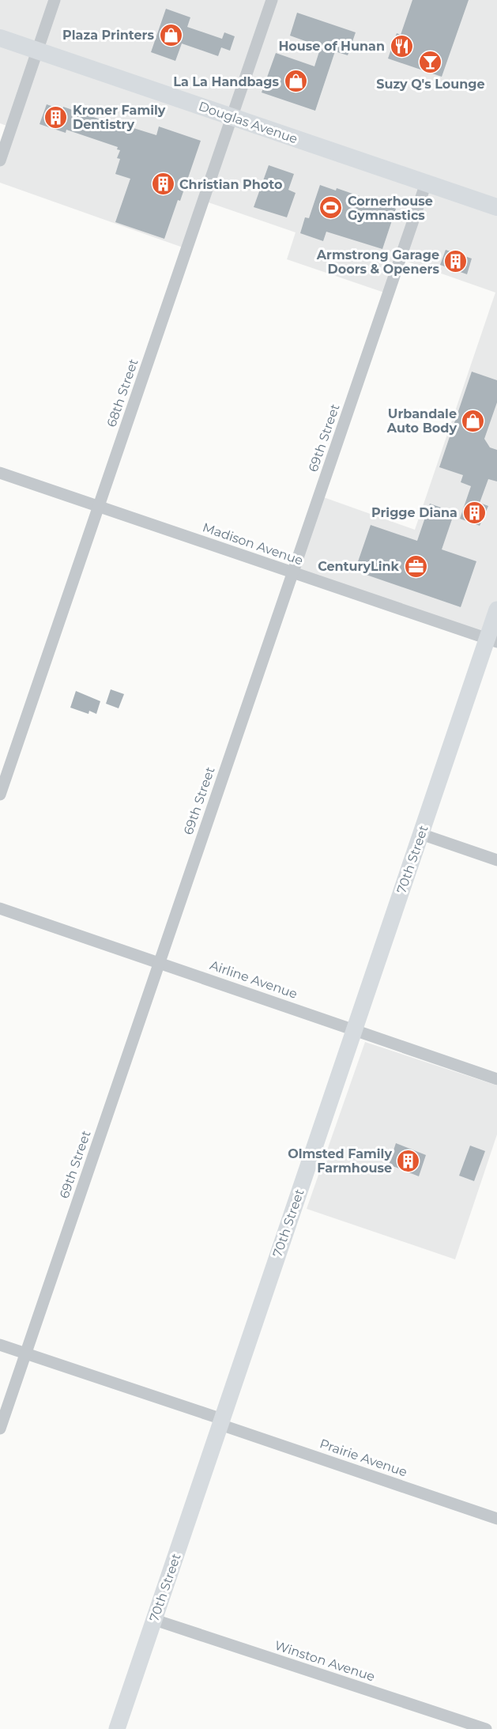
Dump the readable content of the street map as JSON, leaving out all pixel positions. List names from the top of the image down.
{
  "streets": {
    "main road": ["Douglas Avenue", "70th Street"],
    "street": [
      "68th Street",
      "69th Street",
      "Madison Avenue",
      "Airline Avenue",
      "Prairie Avenue",
      "Winston Avenue"
    ]
  },
  "crossings": [
    ["Douglas Avenue", "68th Street"],
    ["Douglas Avenue", "69th Street"],
    ["68th Street", "Madison Avenue"],
    ["69th Street", "Madison Avenue"],
    ["69th Street", "Airline Avenue"],
    ["69th Street", "Prairie Avenue"],
    ["Madison Avenue", "70th Street"],
    ["70th Street", "Airline Avenue"],
    ["70th Street", "Prairie Avenue"],
    ["70th Street", "Winston Avenue"]
  ],
  "places": {
    "shop": ["Plaza Printers", "La La Handbags", "Urbandale Auto Body"],
    "restaurant": ["House of Hunan"],
    "bar": ["Suzy Q's Lounge"],
    "building": [
      "Kroner Family Dentistry",
      "Christian Photo",
      "Armstrong Garage Doors & Openers",
      "Prigge Diana",
      "Olmsted Family Farmhouse"
    ],
    "sports": ["Cornerhouse Gymnastics"],
    "office": ["CenturyLink"]
  }
}
